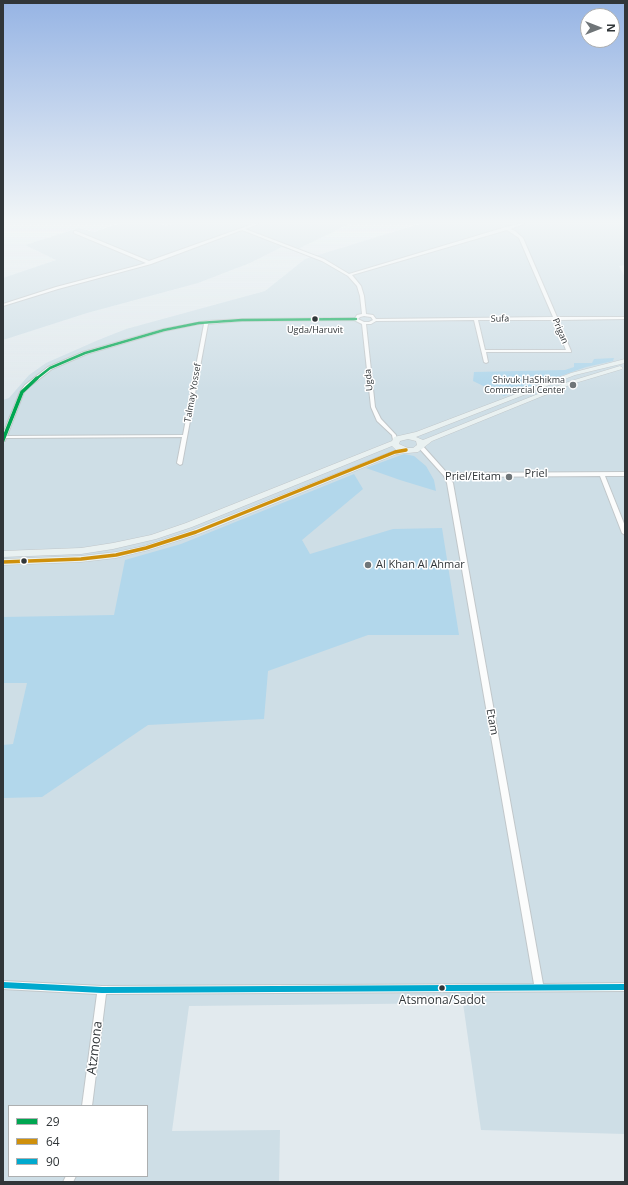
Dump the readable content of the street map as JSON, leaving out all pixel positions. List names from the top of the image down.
{
  "streets": {
    "street": [
      "Sufa",
      "Prigan",
      "Ugda",
      "Talmay Yossef",
      "Priel",
      "Etam",
      "Atzmona"
    ]
  },
  "crossings": [
    ["Sufa", "Prigan"],
    ["Priel", "Etam"]
  ],
  "places": [
    "Ugda/Haruvit",
    "Shivuk HaShikma Commercial Center",
    "Priel/Eitam",
    "Al Khan Al Ahmar",
    "Atsmona/Sadot"
  ],
  "lines": ["transit line 29", "transit line 64", "transit line 90"],
  "legend": ["29", "64", "90"],
  "north": "right"
}
